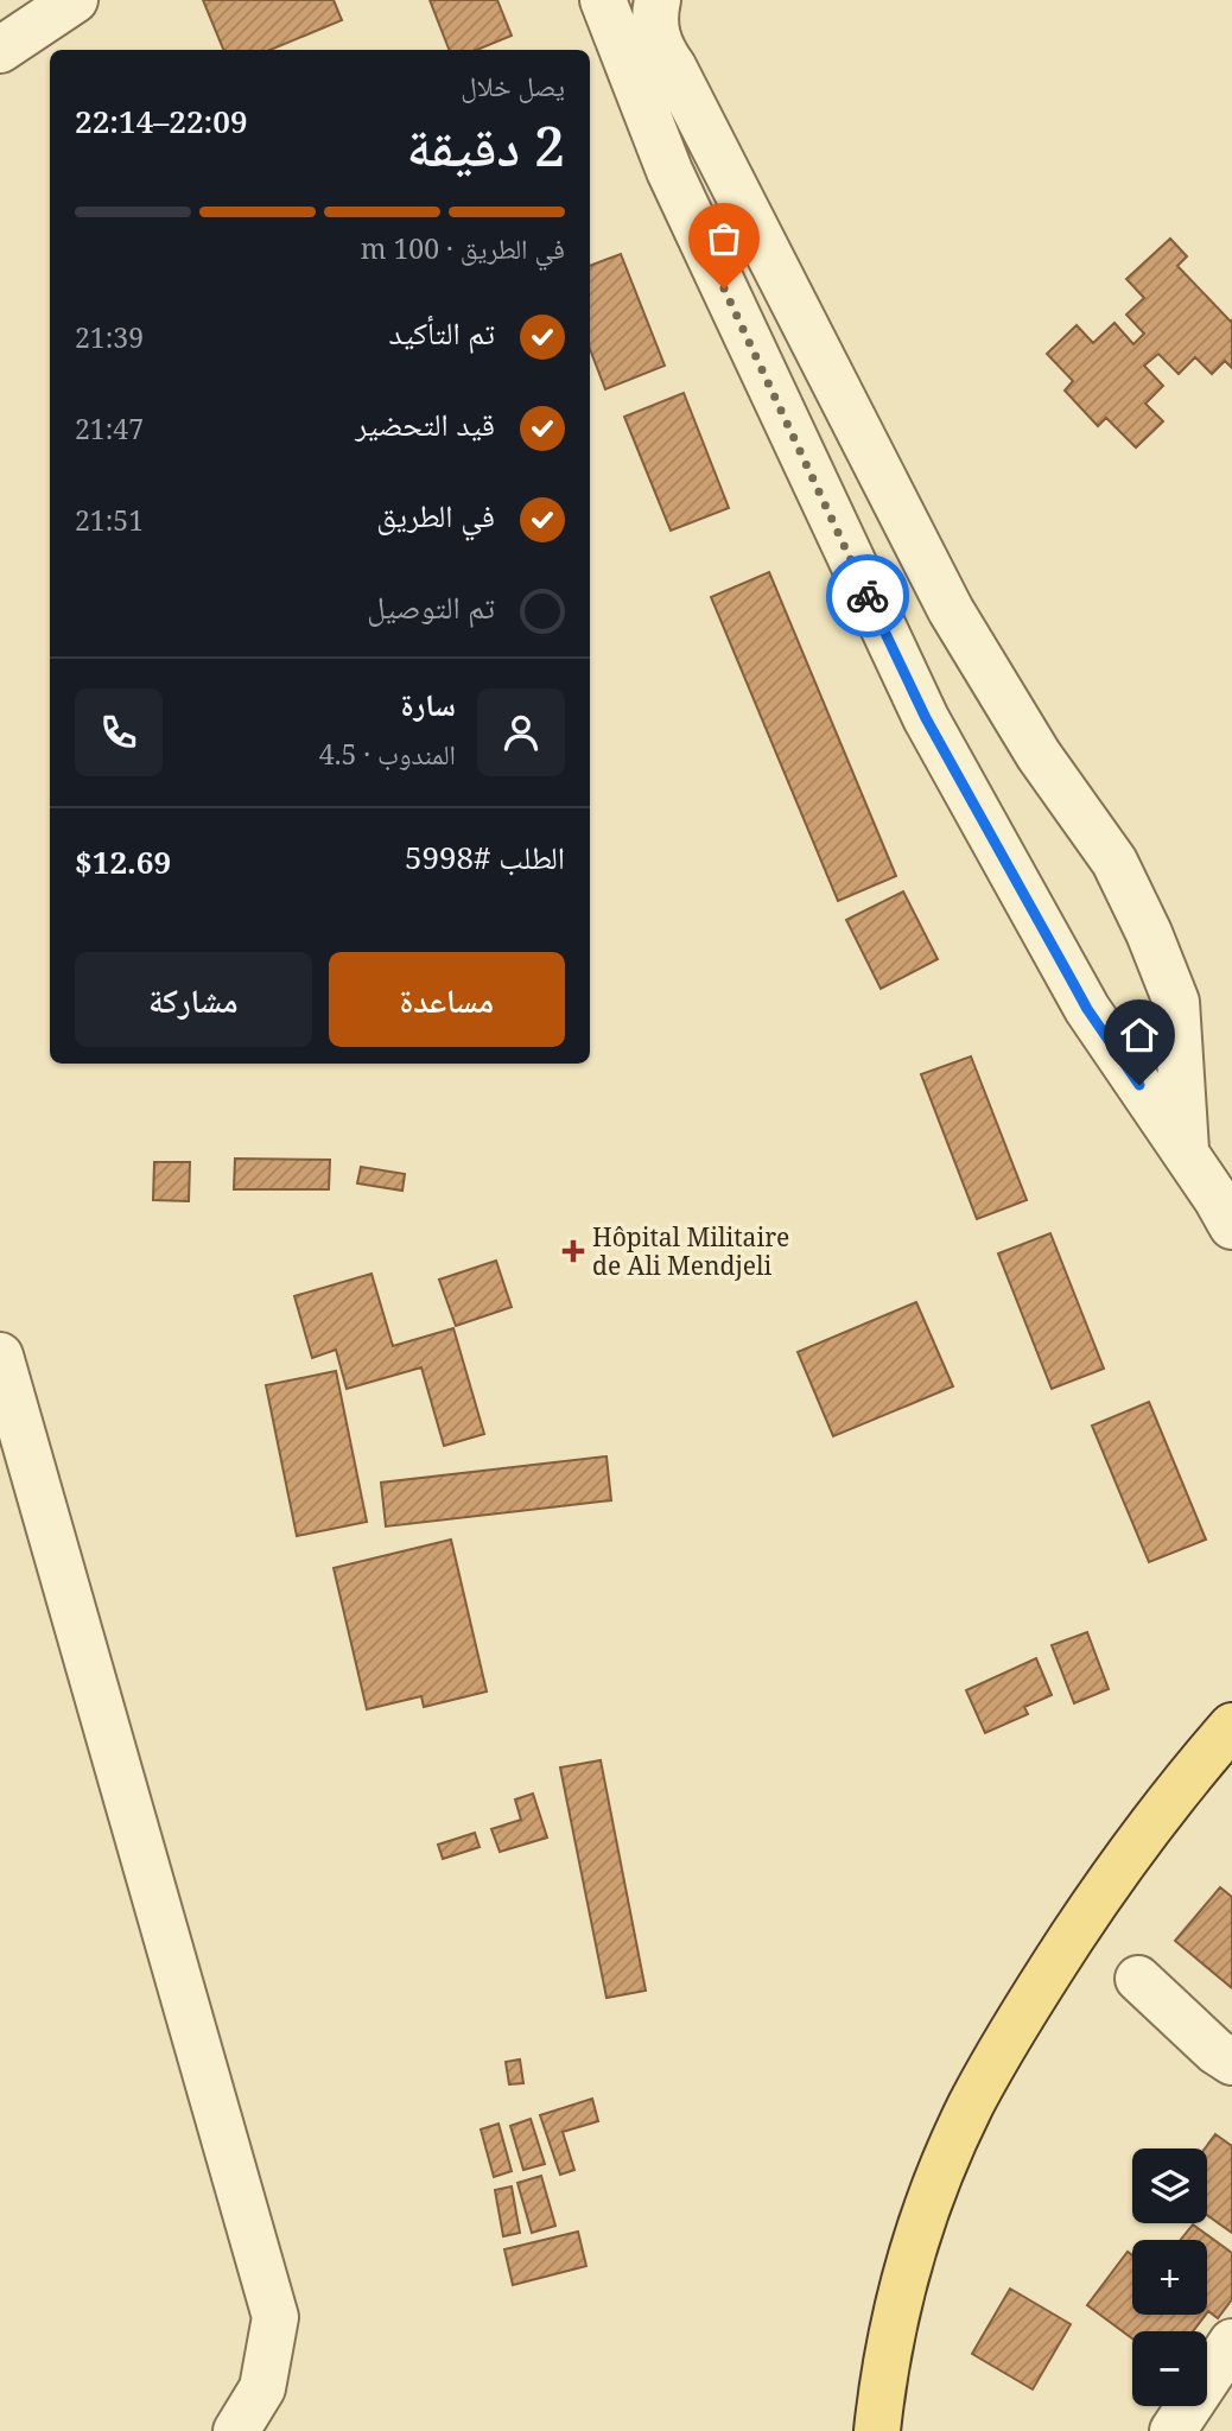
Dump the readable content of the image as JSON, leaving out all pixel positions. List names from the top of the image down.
{
  "places": {
    "health": ["Hôpital Militaire de Ali Mendjeli"]
  },
  "page": {
    "heading": ["2 دقيقة", "يصل خلال", "22:09–22:14"],
    "panel": [
      "سارة",
      "المندوب · 4.5",
      "الطلب #5998",
      "$12.69"
    ],
    "bar": "في الطريق · 100 m",
    "list": [
      ["تم التأكيد", "21:39"],
      ["قيد التحضير", "21:47"],
      ["في الطريق", "21:51"],
      "تم التوصيل"
    ],
    "buttons": ["مساعدة", "مشاركة"],
    "map_buttons": ["+", "−"]
  }
}
